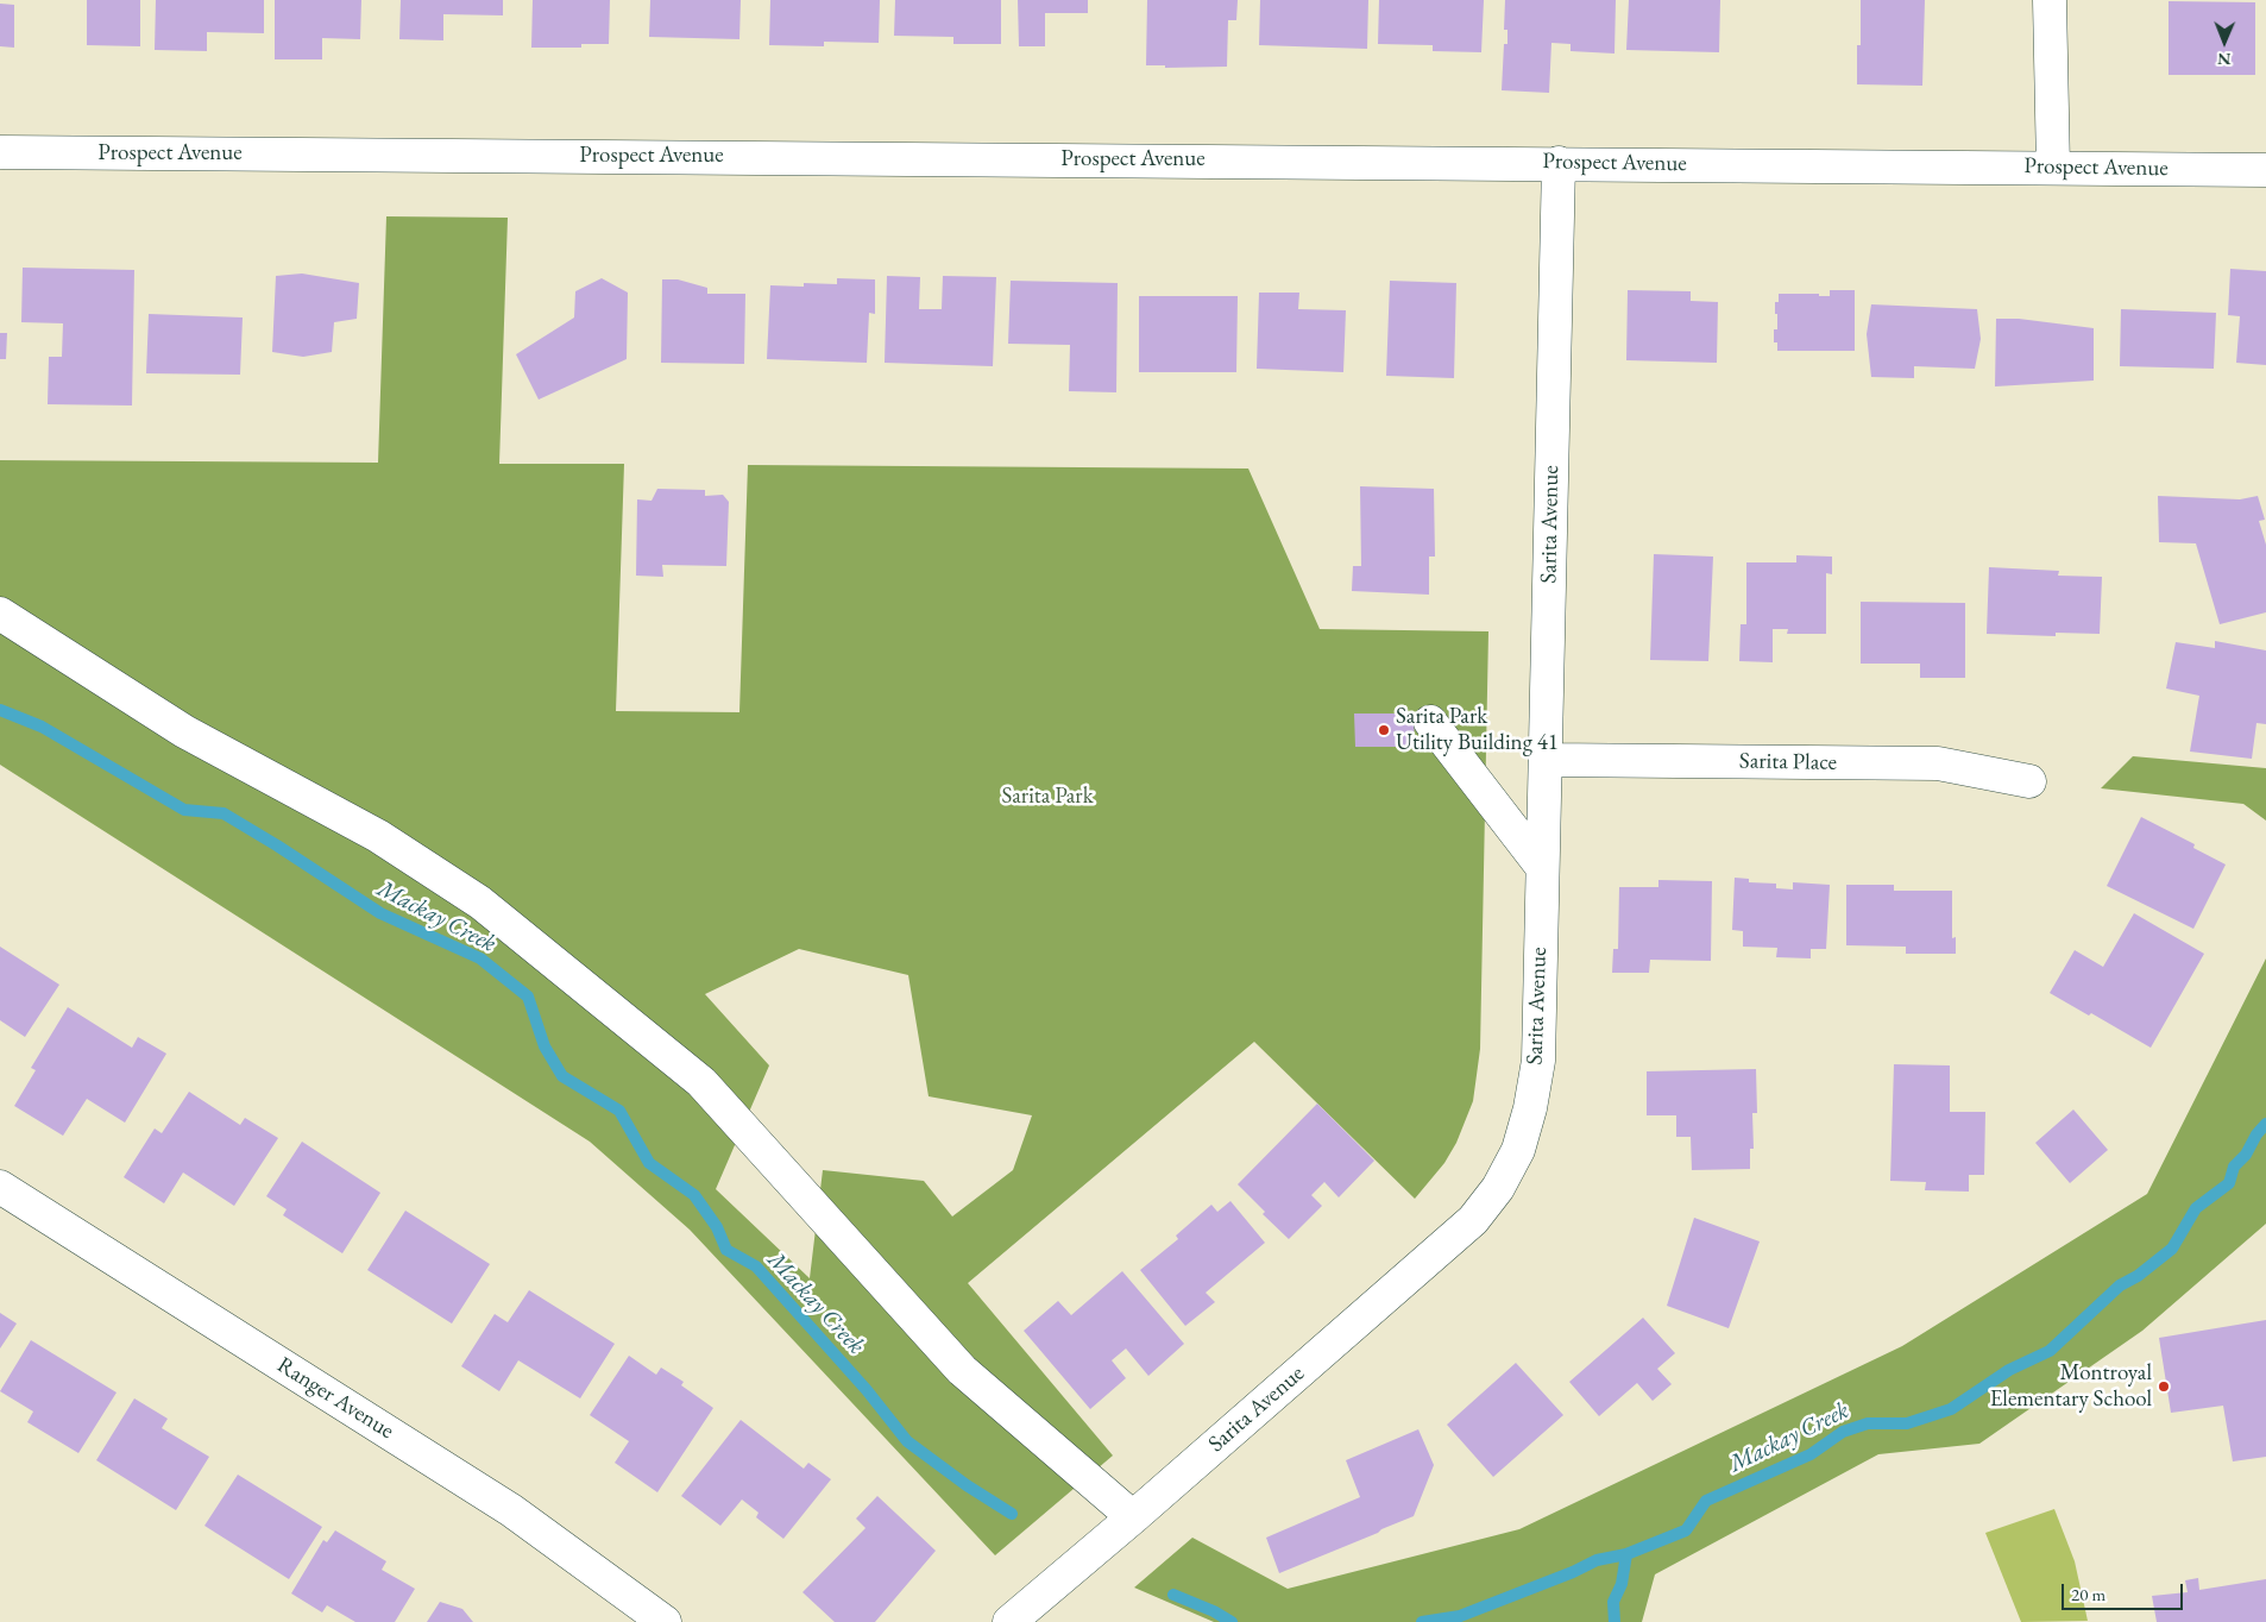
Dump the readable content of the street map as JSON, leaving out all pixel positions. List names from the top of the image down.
{
  "streets": {
    "street": [
      "Prospect Avenue",
      "Sarita Avenue",
      "Sarita Place",
      "Ranger Avenue"
    ]
  },
  "crossings": [
    ["Prospect Avenue", "Sarita Avenue"],
    ["Sarita Avenue", "Sarita Place"]
  ],
  "water": ["Mackay Creek"],
  "parks": ["Sarita Park"],
  "places": ["Sarita Park Utility Building 41", "Montroyal Elementary School"],
  "scale_bar": "20 m",
  "north": "bottom"
}
